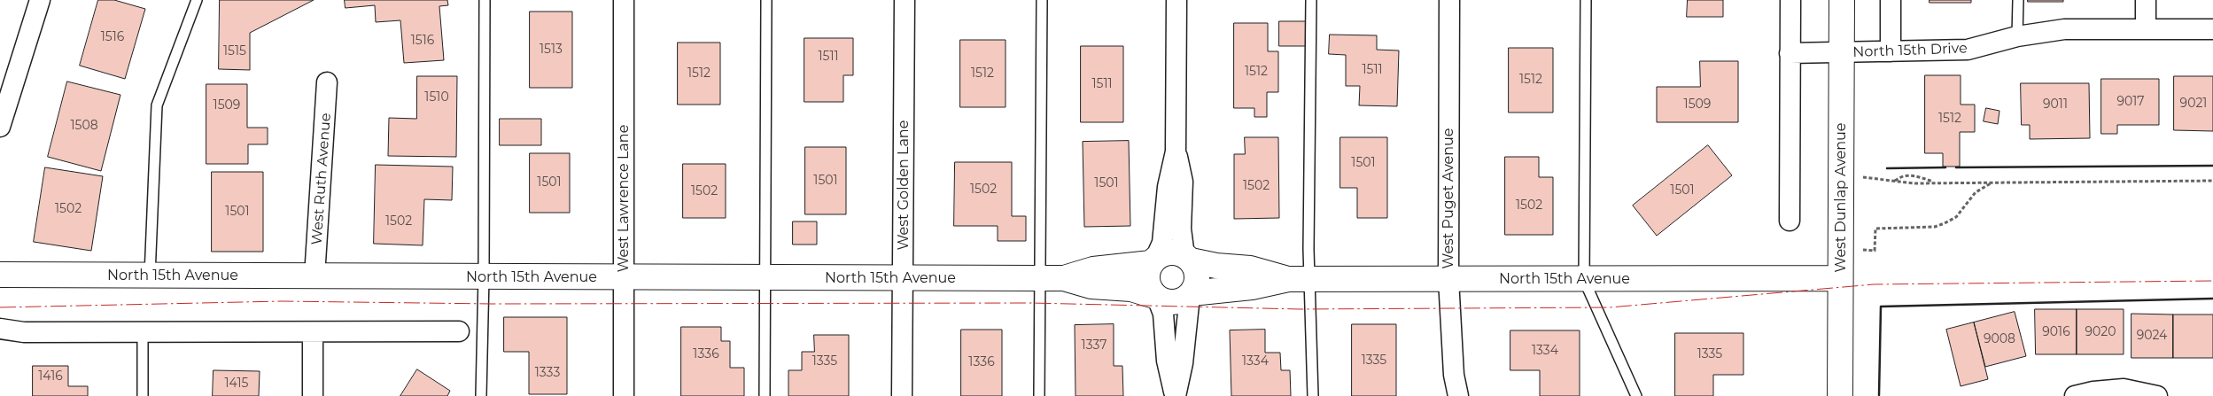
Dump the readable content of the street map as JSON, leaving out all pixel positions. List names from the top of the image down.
{
  "streets": {
    "street": [
      "North 15th Drive",
      "West Ruth Avenue",
      "West Golden Lane",
      "West Dunlap Avenue",
      "West Lawrence Lane",
      "West Puget Avenue",
      "North 15th Avenue"
    ]
  },
  "crossings": [
    ["North 15th Drive", "West Dunlap Avenue"],
    ["West Ruth Avenue", "North 15th Avenue"],
    ["West Golden Lane", "North 15th Avenue"],
    ["West Dunlap Avenue", "North 15th Avenue"],
    ["West Lawrence Lane", "North 15th Avenue"],
    ["West Puget Avenue", "North 15th Avenue"]
  ],
  "house_numbers": [
    "1516",
    "1516",
    "1513",
    "1515",
    "1511",
    "1511",
    "1512",
    "1512",
    "1512",
    "1512",
    "1511",
    "1510",
    "9017",
    "9021",
    "1509",
    "9011",
    "1509",
    "1512",
    "1508",
    "1501",
    "1501",
    "1501",
    "1501",
    "1502",
    "1502",
    "1501",
    "1502",
    "1502",
    "1502",
    "1501",
    "1502",
    "9016",
    "9020",
    "9024",
    "9008",
    "1337",
    "1334",
    "1336",
    "1335",
    "1335",
    "1335",
    "1334",
    "1336",
    "1333",
    "1416",
    "1415"
  ]
}
